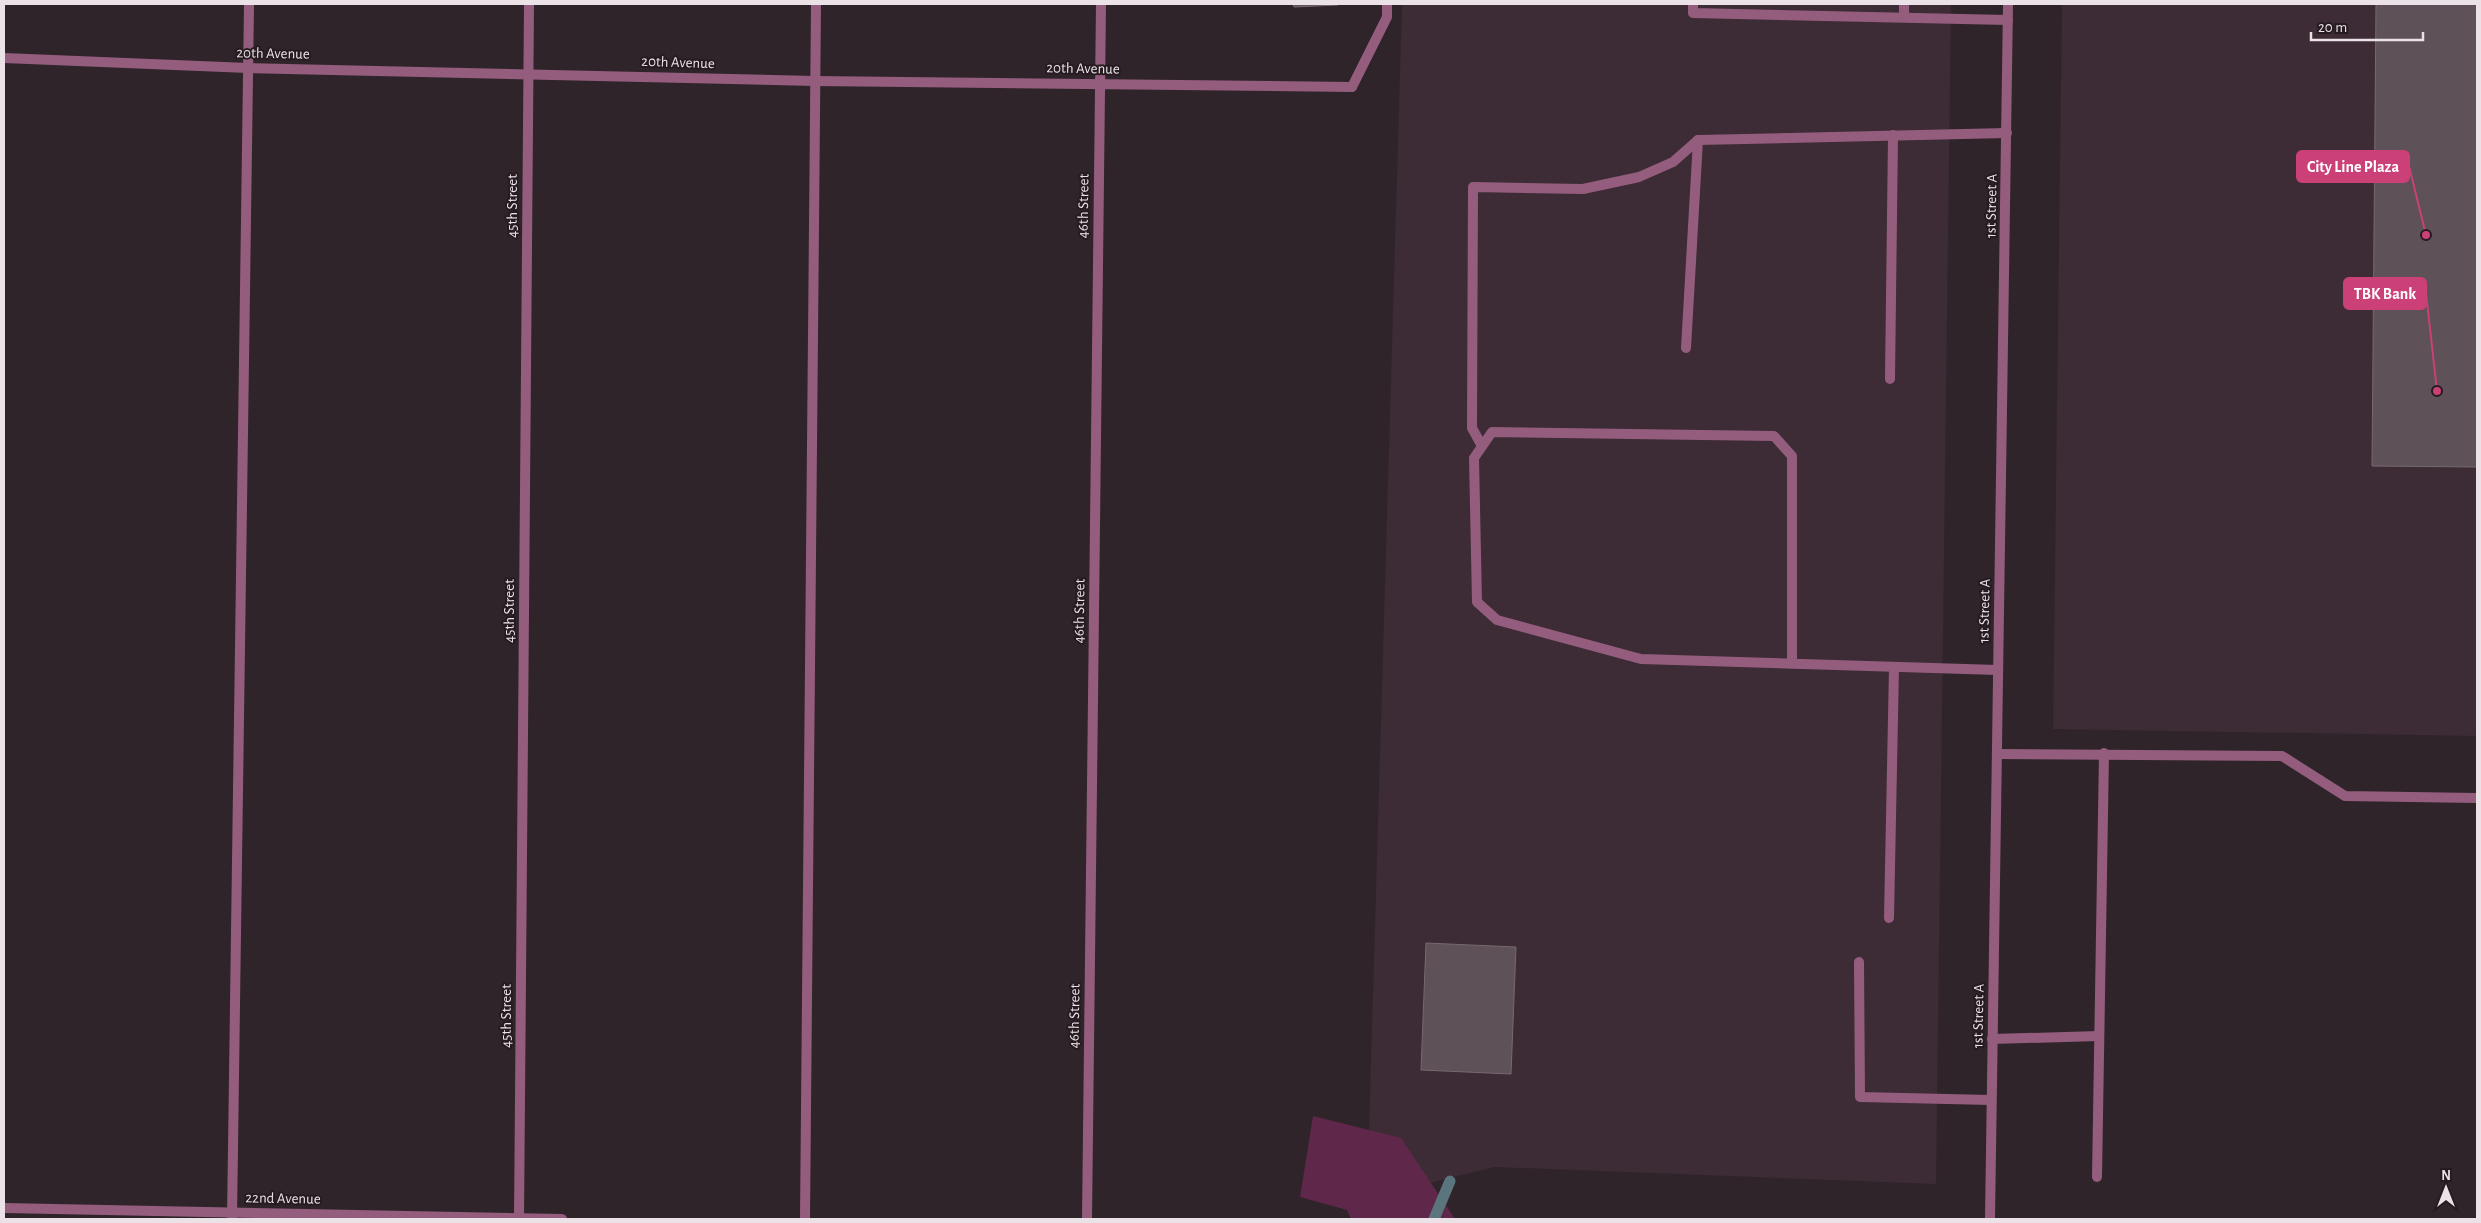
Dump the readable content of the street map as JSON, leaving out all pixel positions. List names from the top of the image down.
{
  "streets": {
    "street": [
      "20th Avenue",
      "45th Street",
      "46th Street",
      "1st Street A",
      "22nd Avenue"
    ]
  },
  "crossings": [
    ["20th Avenue", "45th Street"],
    ["20th Avenue", "46th Street"],
    ["45th Street", "22nd Avenue"]
  ],
  "places": ["City Line Plaza", "TBK Bank"],
  "scale_bar": "20 m",
  "north": "top"
}
